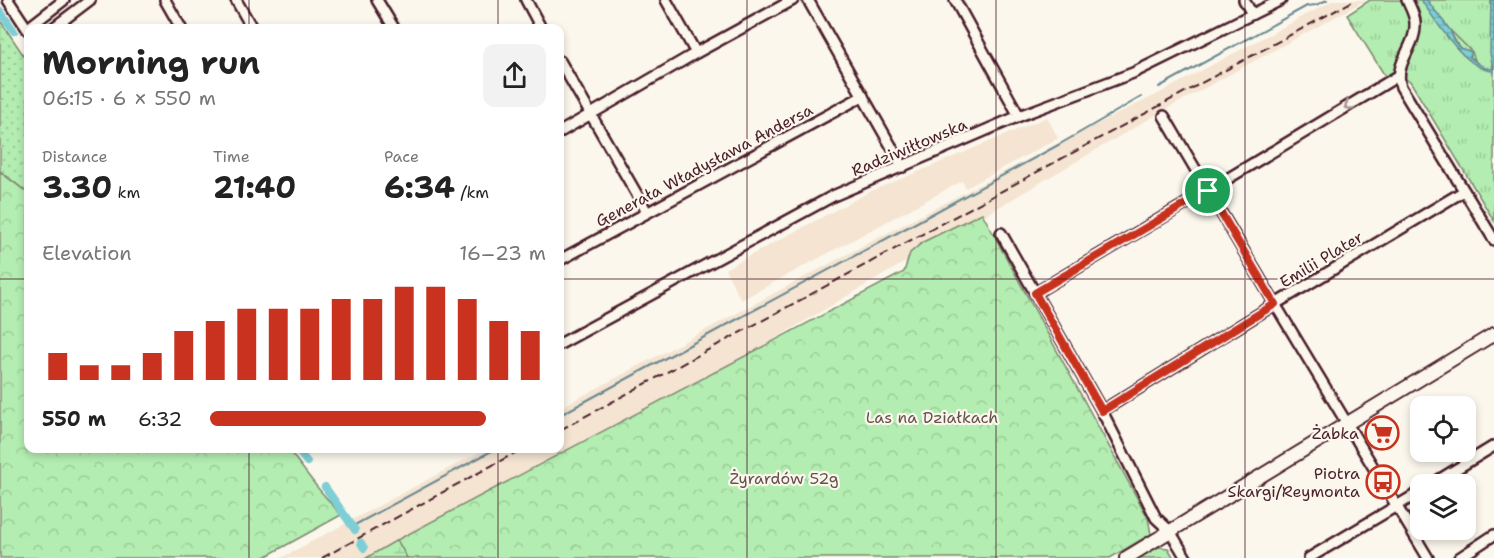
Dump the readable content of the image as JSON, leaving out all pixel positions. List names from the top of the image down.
{
  "streets": {
    "street": ["Radziwiłłowska", "Generała Władysława Andersa", "Emilii Plater"]
  },
  "parks": ["Las na Działkach", "Żyrardów 52g"],
  "places": {
    "supermarket": ["Żabka"],
    "bus stop": ["Piotra Skargi/Reymonta"]
  },
  "page": {
    "heading": ["Morning run", "06:15 · 6 × 550 m"],
    "stats": [
      ["Distance", "3.30 km"],
      ["Time", "21:40"],
      ["Pace", "6:34 /km"]
    ],
    "chart": ["Elevation", "16–23 m"],
    "list": [
      {
        "name": "550 m",
        "note": "6:32"
      }
    ]
  }
}
